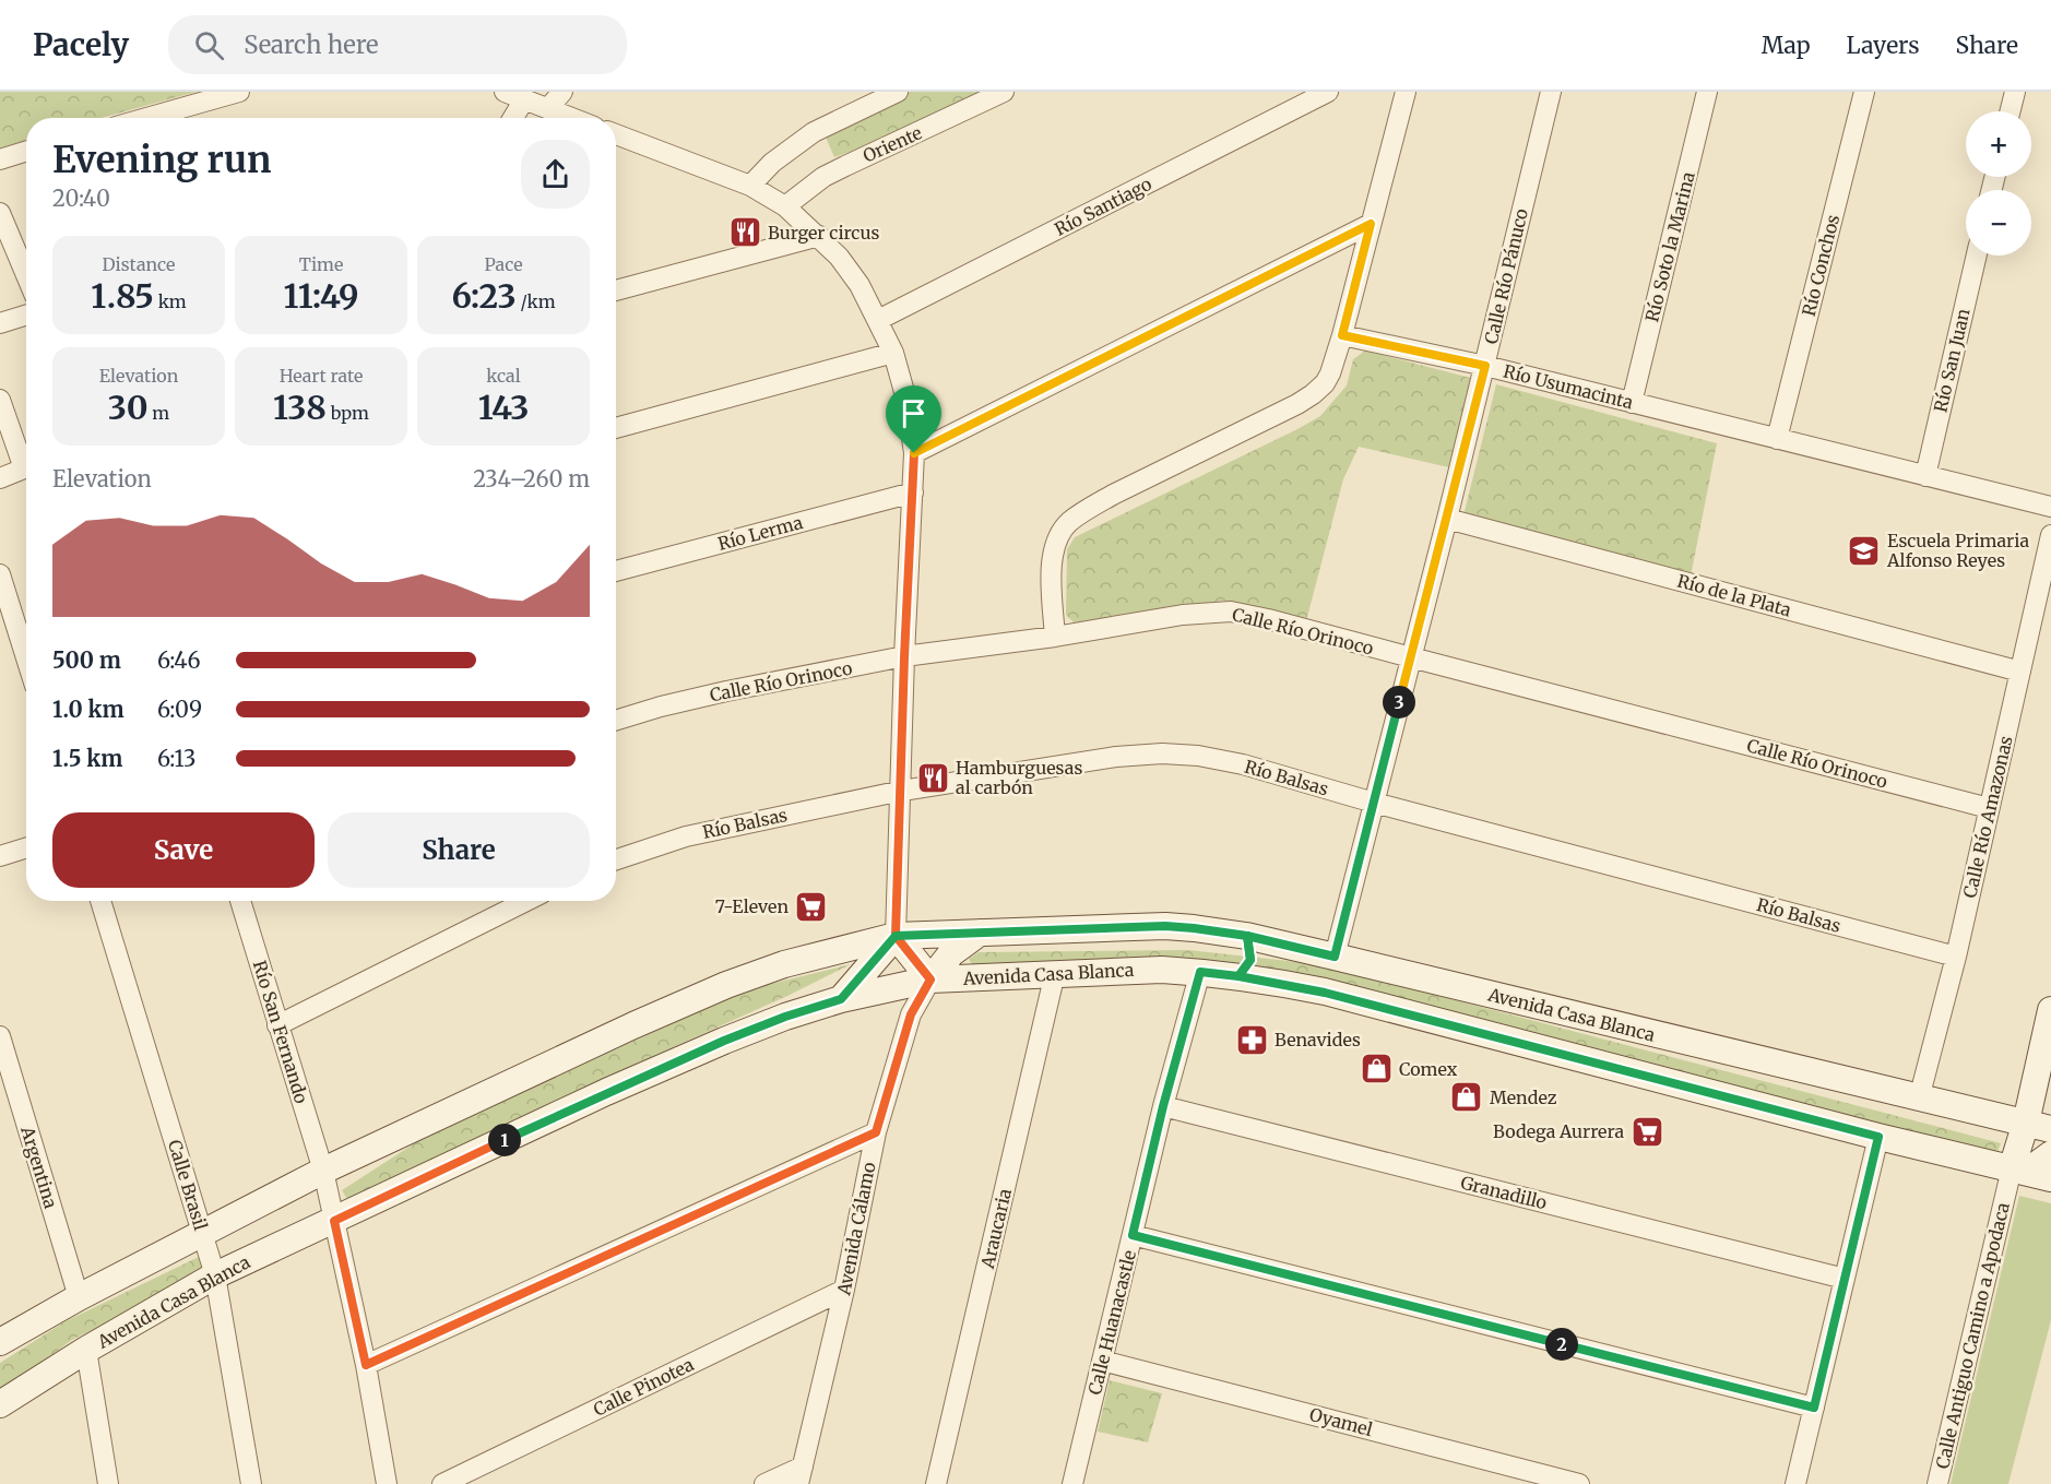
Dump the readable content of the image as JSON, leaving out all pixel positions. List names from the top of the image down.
{
  "streets": {
    "street": [
      "Oriente",
      "Río Santiago",
      "Río Soto la Marina",
      "Río Conchos",
      "Calle Río Pánuco",
      "Río San Juan",
      "Río Usumacinta",
      "Río Lerma",
      "Río de la Plata",
      "Calle Río Orinoco",
      "Río Balsas",
      "Calle Río Amazonas",
      "Avenida Casa Blanca",
      "Río San Fernando",
      "Argentina",
      "Calle Brasil",
      "Granadillo",
      "Avenida Cálamo",
      "Araucaria",
      "Calle Huanacastle",
      "Calle Antiguo Camino a Apodaca",
      "Calle Pinotea",
      "Oyamel"
    ]
  },
  "crossings": [
    ["Río Soto la Marina", "Río Usumacinta"],
    ["Río Conchos", "Río Usumacinta"],
    ["Calle Río Pánuco", "Río Usumacinta"],
    ["Calle Río Pánuco", "Río de la Plata"],
    ["Calle Río Pánuco", "Calle Río Orinoco"],
    ["Calle Río Pánuco", "Río Balsas"],
    ["Calle Río Pánuco", "Avenida Casa Blanca"],
    ["Río San Juan", "Río Usumacinta"],
    ["Río de la Plata", "Calle Río Amazonas"],
    ["Calle Río Orinoco", "Calle Río Amazonas"],
    ["Río Balsas", "Calle Río Amazonas"],
    ["Calle Río Amazonas", "Avenida Casa Blanca"],
    ["Avenida Casa Blanca", "Río San Fernando"],
    ["Avenida Casa Blanca", "Argentina"],
    ["Avenida Casa Blanca", "Calle Brasil"],
    ["Avenida Casa Blanca", "Avenida Cálamo"],
    ["Avenida Casa Blanca", "Araucaria"],
    ["Avenida Casa Blanca", "Calle Huanacastle"],
    ["Avenida Casa Blanca", "Calle Antiguo Camino a Apodaca"],
    ["Granadillo", "Calle Huanacastle"],
    ["Avenida Cálamo", "Calle Pinotea"],
    ["Calle Huanacastle", "Oyamel"]
  ],
  "places": {
    "restaurant": ["Burger circus", "Hamburguesas al carbón"],
    "school or university": ["Escuela Primaria Alfonso Reyes"],
    "supermarket": ["7-Eleven", "Bodega Aurrera"],
    "pharmacy": ["Benavides"],
    "shop": ["Comex", "Mendez"]
  },
  "page": {
    "header": "Pacely",
    "search": "Search here",
    "nav": ["Map", "Layers", "Share"],
    "map_buttons": ["+", "−"],
    "heading": ["Evening run", "20:40"],
    "stats": [
      ["Distance", "1.85 km"],
      ["Time", "11:49"],
      ["Pace", "6:23 /km"],
      ["Elevation", "30 m"],
      ["Heart rate", "138 bpm"],
      ["kcal", "143"]
    ],
    "chart": ["Elevation", "234–260 m"],
    "list": [
      {
        "name": "500 m",
        "note": "6:46"
      },
      {
        "name": "1.0 km",
        "note": "6:09"
      },
      {
        "name": "1.5 km",
        "note": "6:13"
      }
    ],
    "pins": ["3", "1", "2"],
    "buttons": ["Save", "Share"]
  }
}
